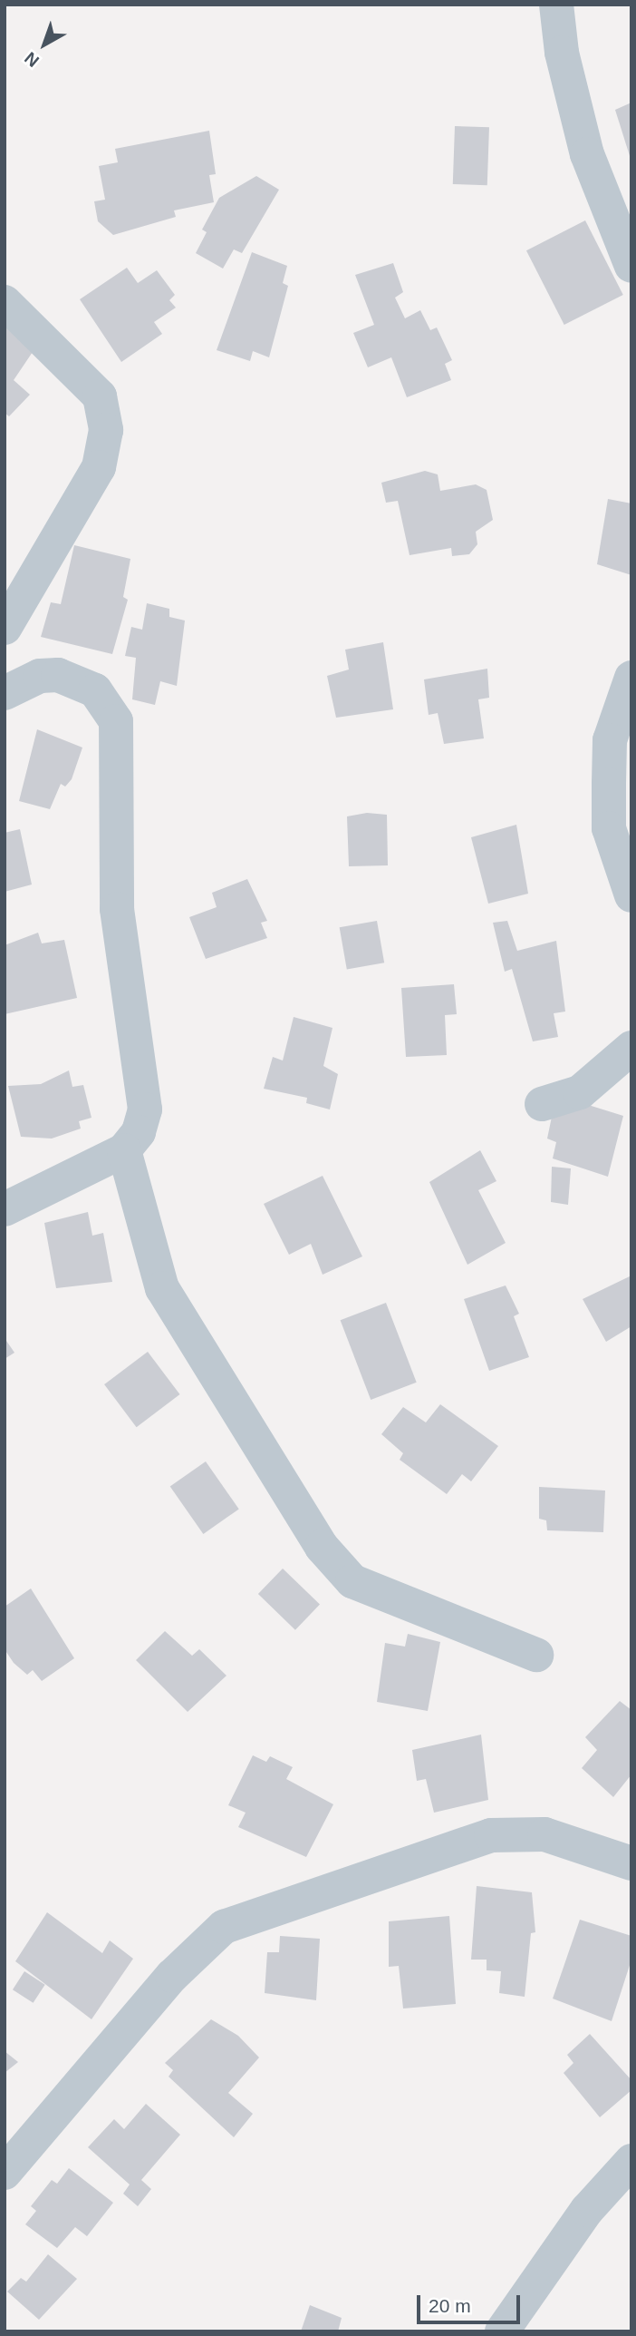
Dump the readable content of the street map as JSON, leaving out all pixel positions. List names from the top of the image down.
{
  "scale_bar": "20 m",
  "north": "bottom left"
}
